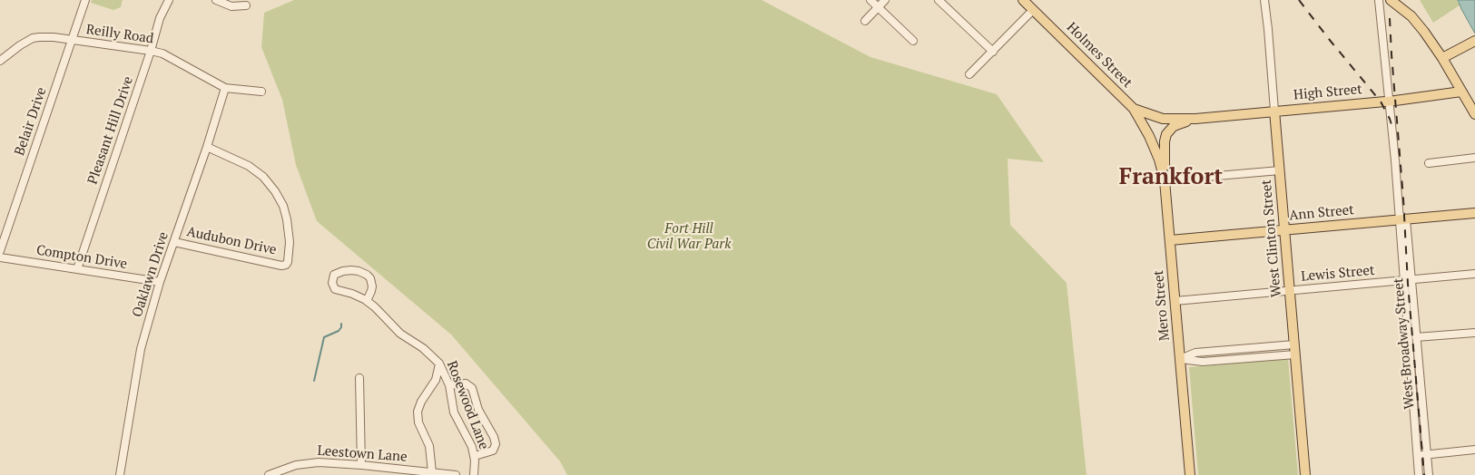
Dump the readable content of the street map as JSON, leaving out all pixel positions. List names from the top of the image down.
{
  "streets": {
    "main road": [
      "Holmes Street",
      "High Street",
      "Ann Street",
      "West Clinton Street",
      "Mero Street"
    ],
    "street": [
      "Reilly Road",
      "Belair Drive",
      "Pleasant Hill Drive",
      "Audubon Drive",
      "Compton Drive",
      "Lewis Street",
      "Oaklawn Drive",
      "West Broadway Street",
      "Rosewood Lane",
      "Leestown Lane"
    ]
  },
  "crossings": [
    ["Reilly Road", "Belair Drive"],
    ["Reilly Road", "Pleasant Hill Drive"],
    ["Reilly Road", "Oaklawn Drive"],
    ["Holmes Street", "High Street"],
    ["Holmes Street", "Mero Street"],
    ["High Street", "West Clinton Street"],
    ["High Street", "Mero Street"],
    ["High Street", "West Broadway Street"],
    ["Pleasant Hill Drive", "Compton Drive"],
    ["Ann Street", "West Clinton Street"],
    ["Ann Street", "Mero Street"],
    ["Ann Street", "West Broadway Street"],
    ["West Clinton Street", "Lewis Street"],
    ["Audubon Drive", "Oaklawn Drive"],
    ["Compton Drive", "Oaklawn Drive"],
    ["Lewis Street", "Mero Street"],
    ["Lewis Street", "West Broadway Street"]
  ],
  "districts": ["Frankfort"],
  "parks": ["Fort Hill Civil War Park"]
}
